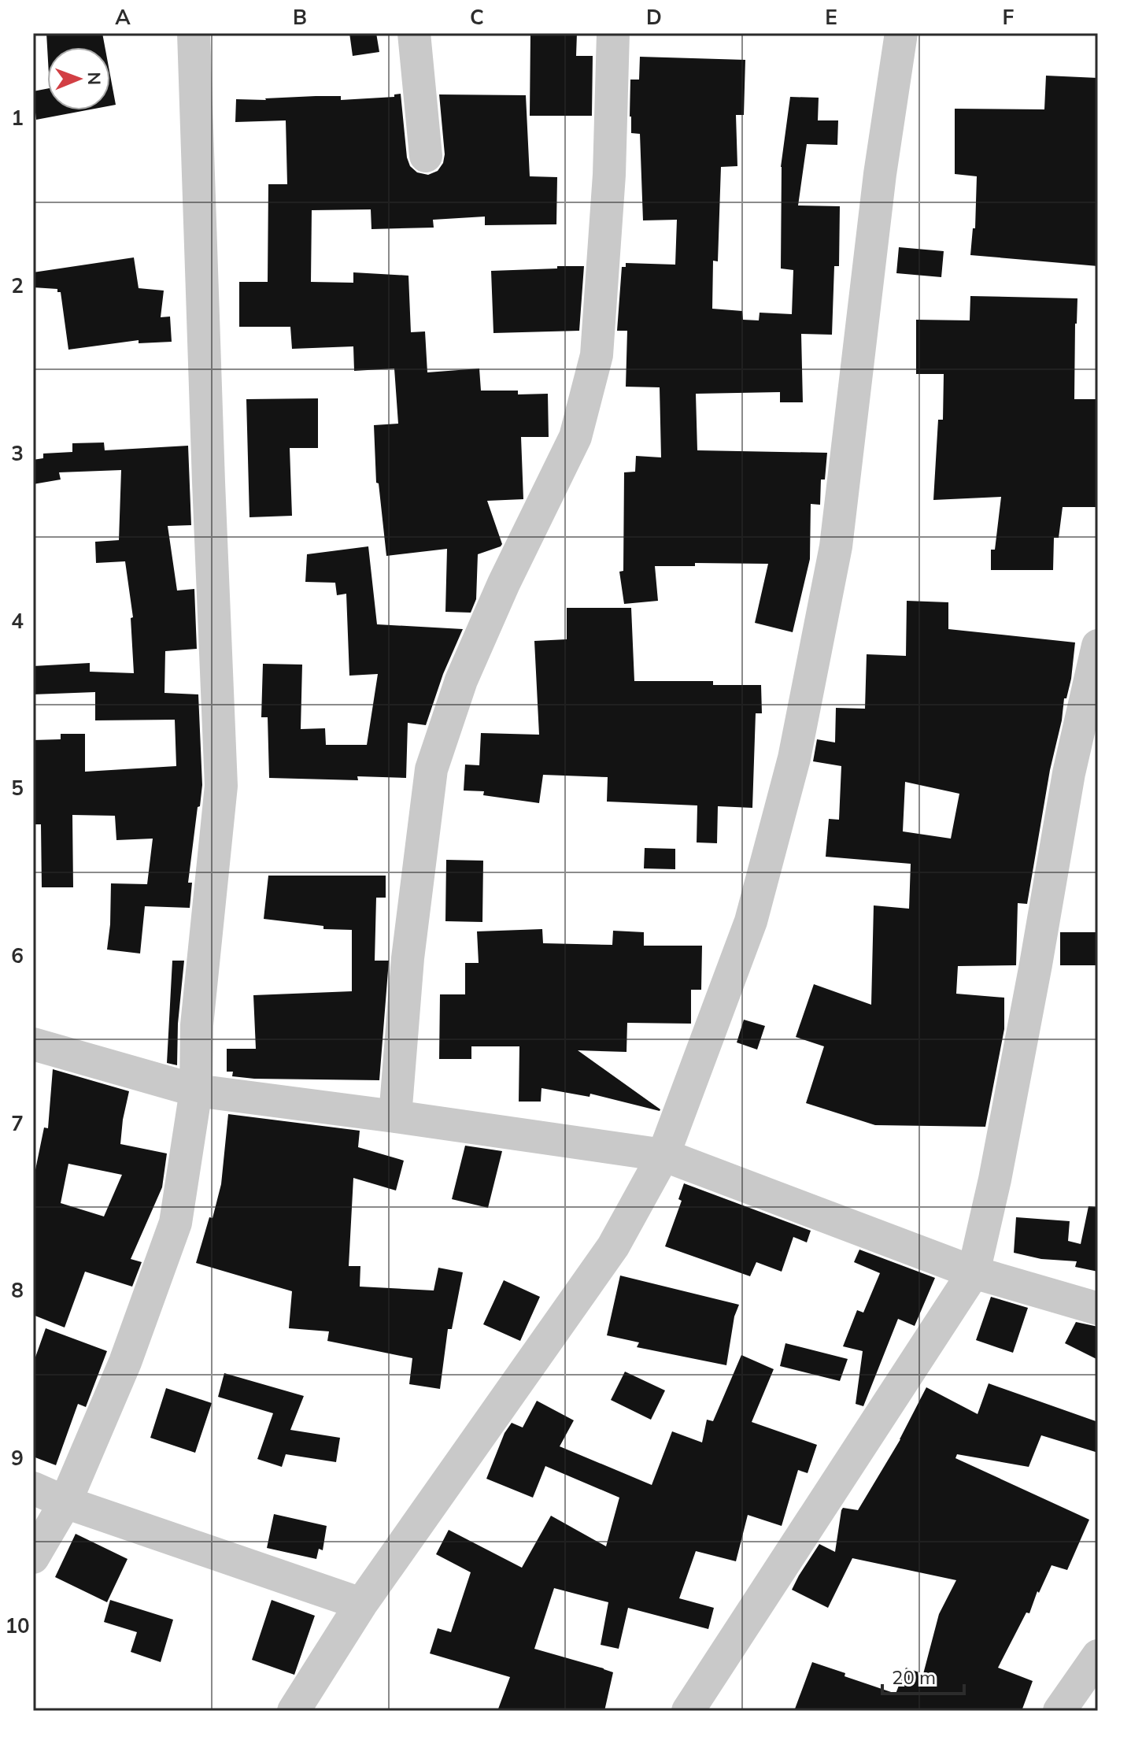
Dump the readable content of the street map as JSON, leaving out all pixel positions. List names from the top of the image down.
{
  "scale_bar": "20 m",
  "north": "right",
  "grid": {
    "columns": [
      "A",
      "B",
      "C",
      "D",
      "E",
      "F"
    ],
    "rows": [
      "1",
      "2",
      "3",
      "4",
      "5",
      "6",
      "7",
      "8",
      "9",
      "10"
    ]
  }
}
